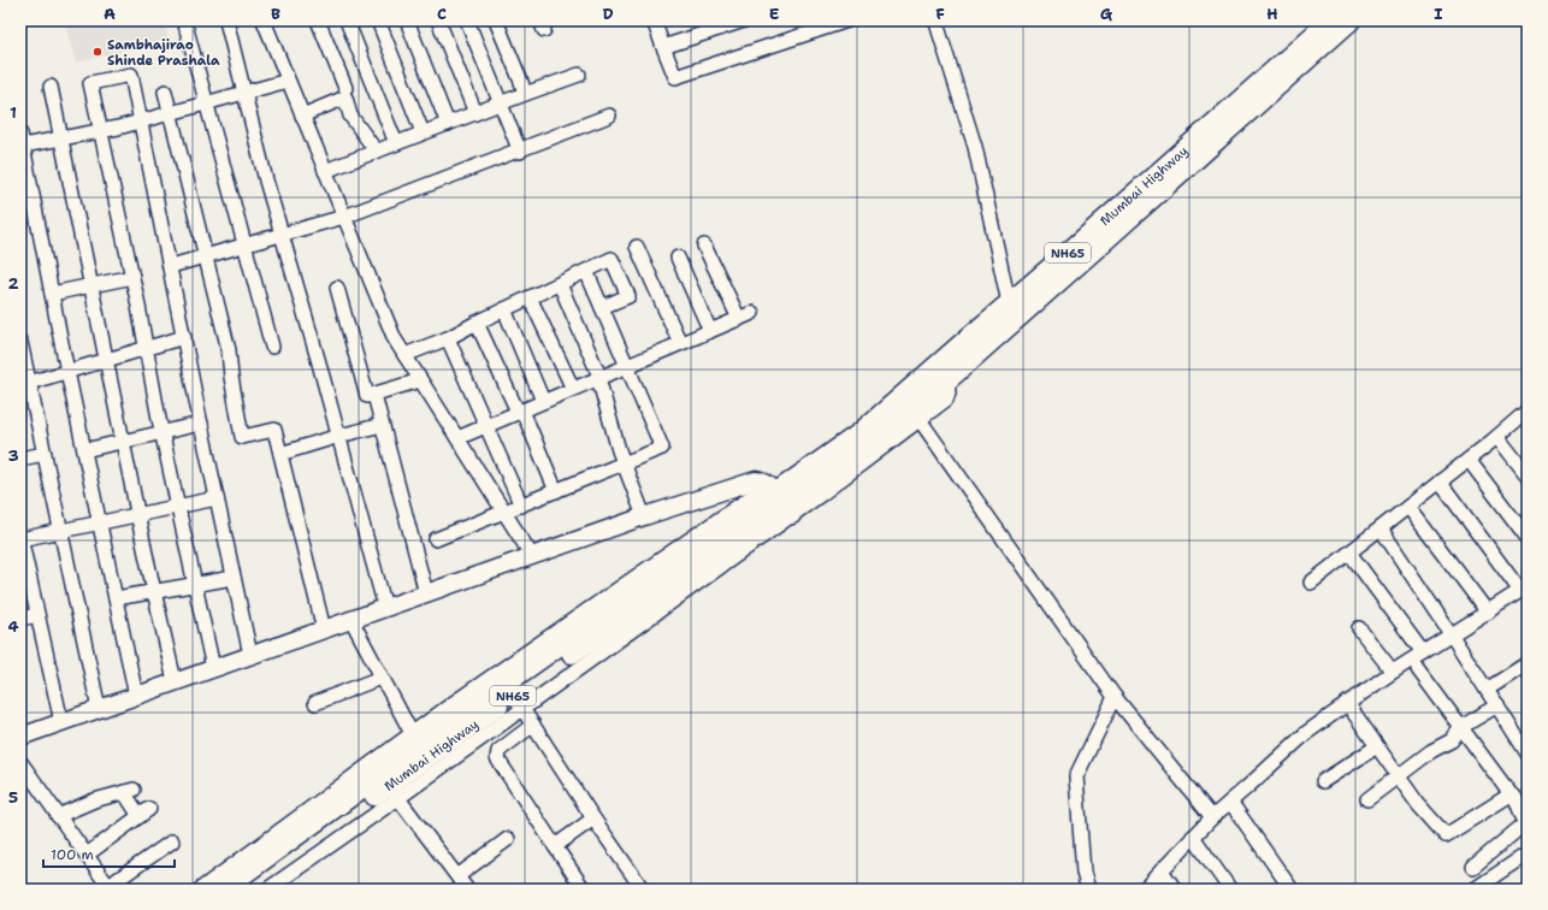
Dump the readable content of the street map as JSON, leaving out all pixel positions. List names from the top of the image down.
{
  "streets": {
    "highway": ["Mumbai Highway", "NH65"]
  },
  "crossings": [
    ["Mumbai Highway", "NH65"]
  ],
  "places": ["Sambhajirao Shinde Prashala"],
  "scale_bar": "100 m",
  "grid": {
    "columns": [
      "A",
      "B",
      "C",
      "D",
      "E",
      "F",
      "G",
      "H",
      "I"
    ],
    "rows": [
      "1",
      "2",
      "3",
      "4",
      "5"
    ]
  }
}
